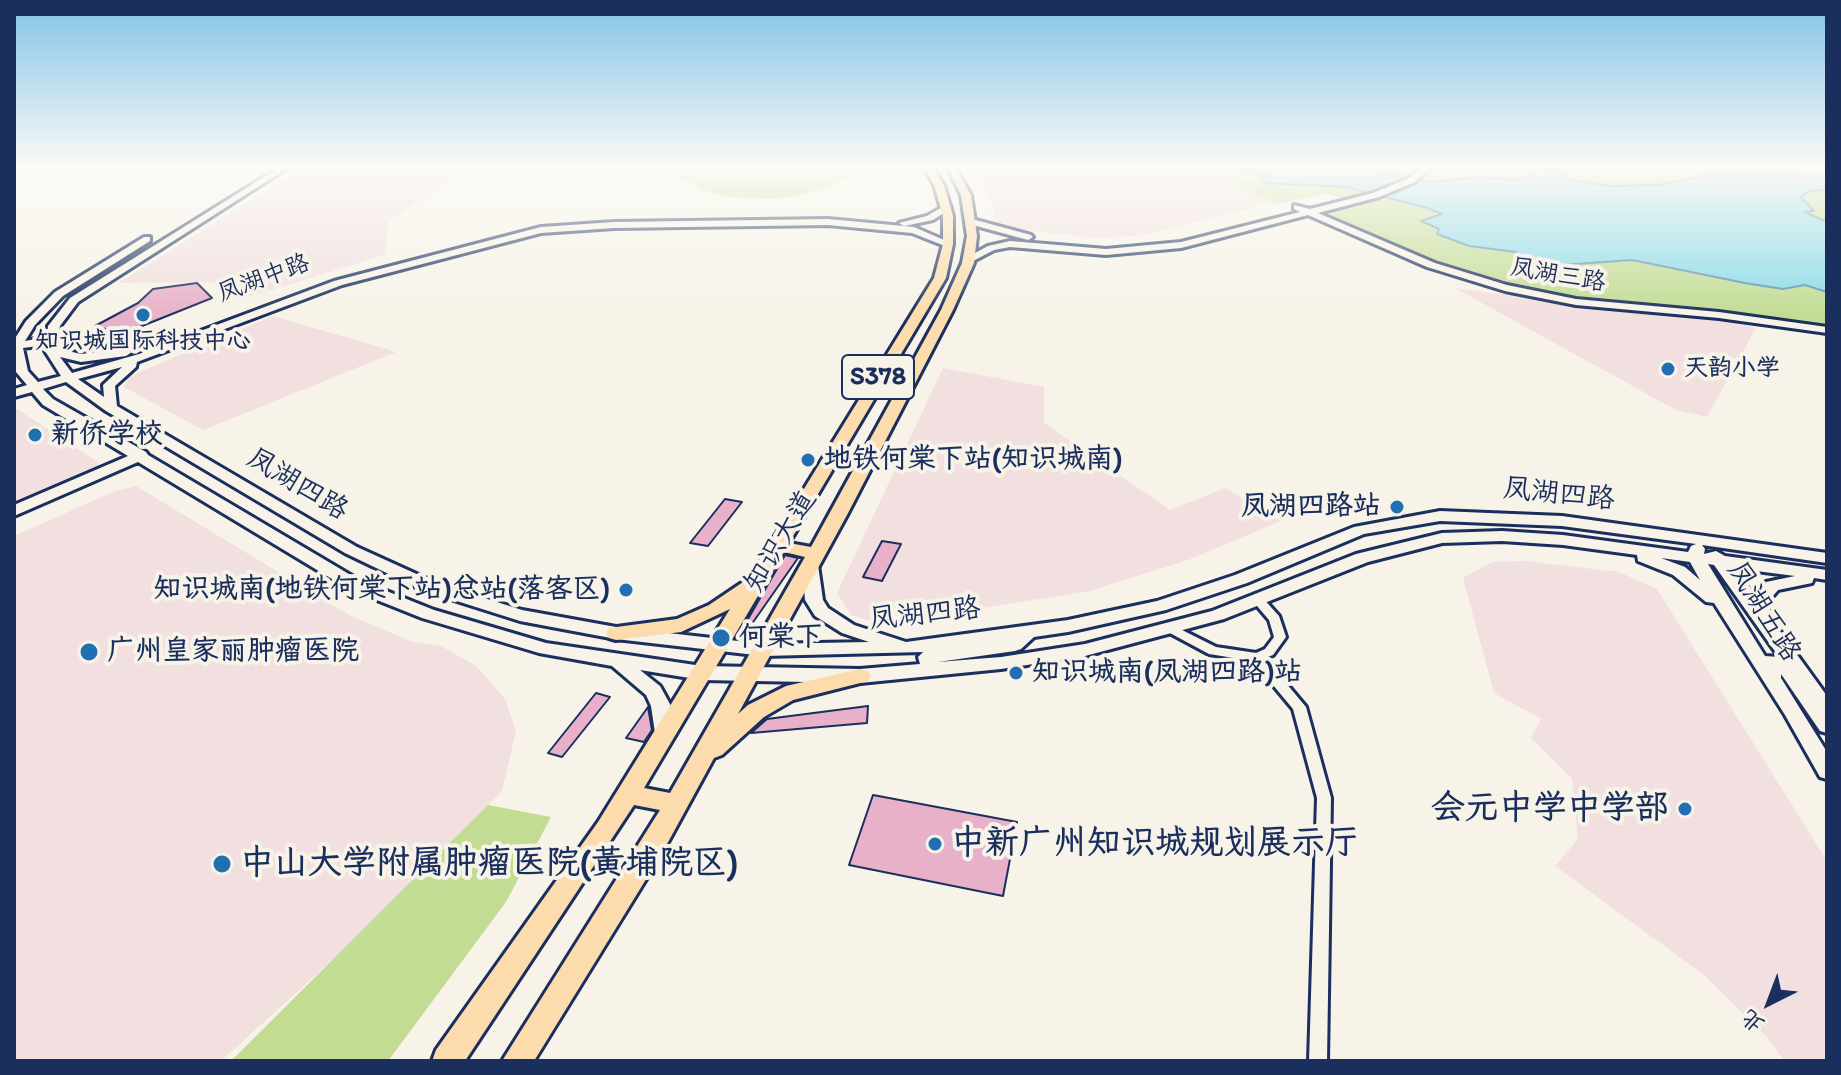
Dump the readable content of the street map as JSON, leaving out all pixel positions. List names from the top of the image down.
{
  "streets": {
    "main road": ["S378", "知识大道"],
    "street": [
      "凤湖三路",
      "凤湖中路",
      "凤湖四路",
      "凤湖五路"
    ]
  },
  "crossings": [
    ["凤湖中路", "凤湖四路"],
    ["凤湖中路", "知识大道"],
    ["凤湖四路", "知识大道"],
    ["凤湖四路", "凤湖五路"]
  ],
  "places": [
    "知识城国际科技中心",
    "天韵小学",
    "新侨学校",
    "地铁何棠下站(知识城南)",
    "凤湖四路站",
    "知识城南(地铁何棠下站)总站(落客区)",
    "何棠下",
    "广州皇家丽肿瘤医院",
    "知识城南(凤湖四路)站",
    "会元中学中学部",
    "中新广州知识城规划展示厅",
    "中山大学附属肿瘤医院(黄埔院区)"
  ],
  "north": "bottom left"
}
